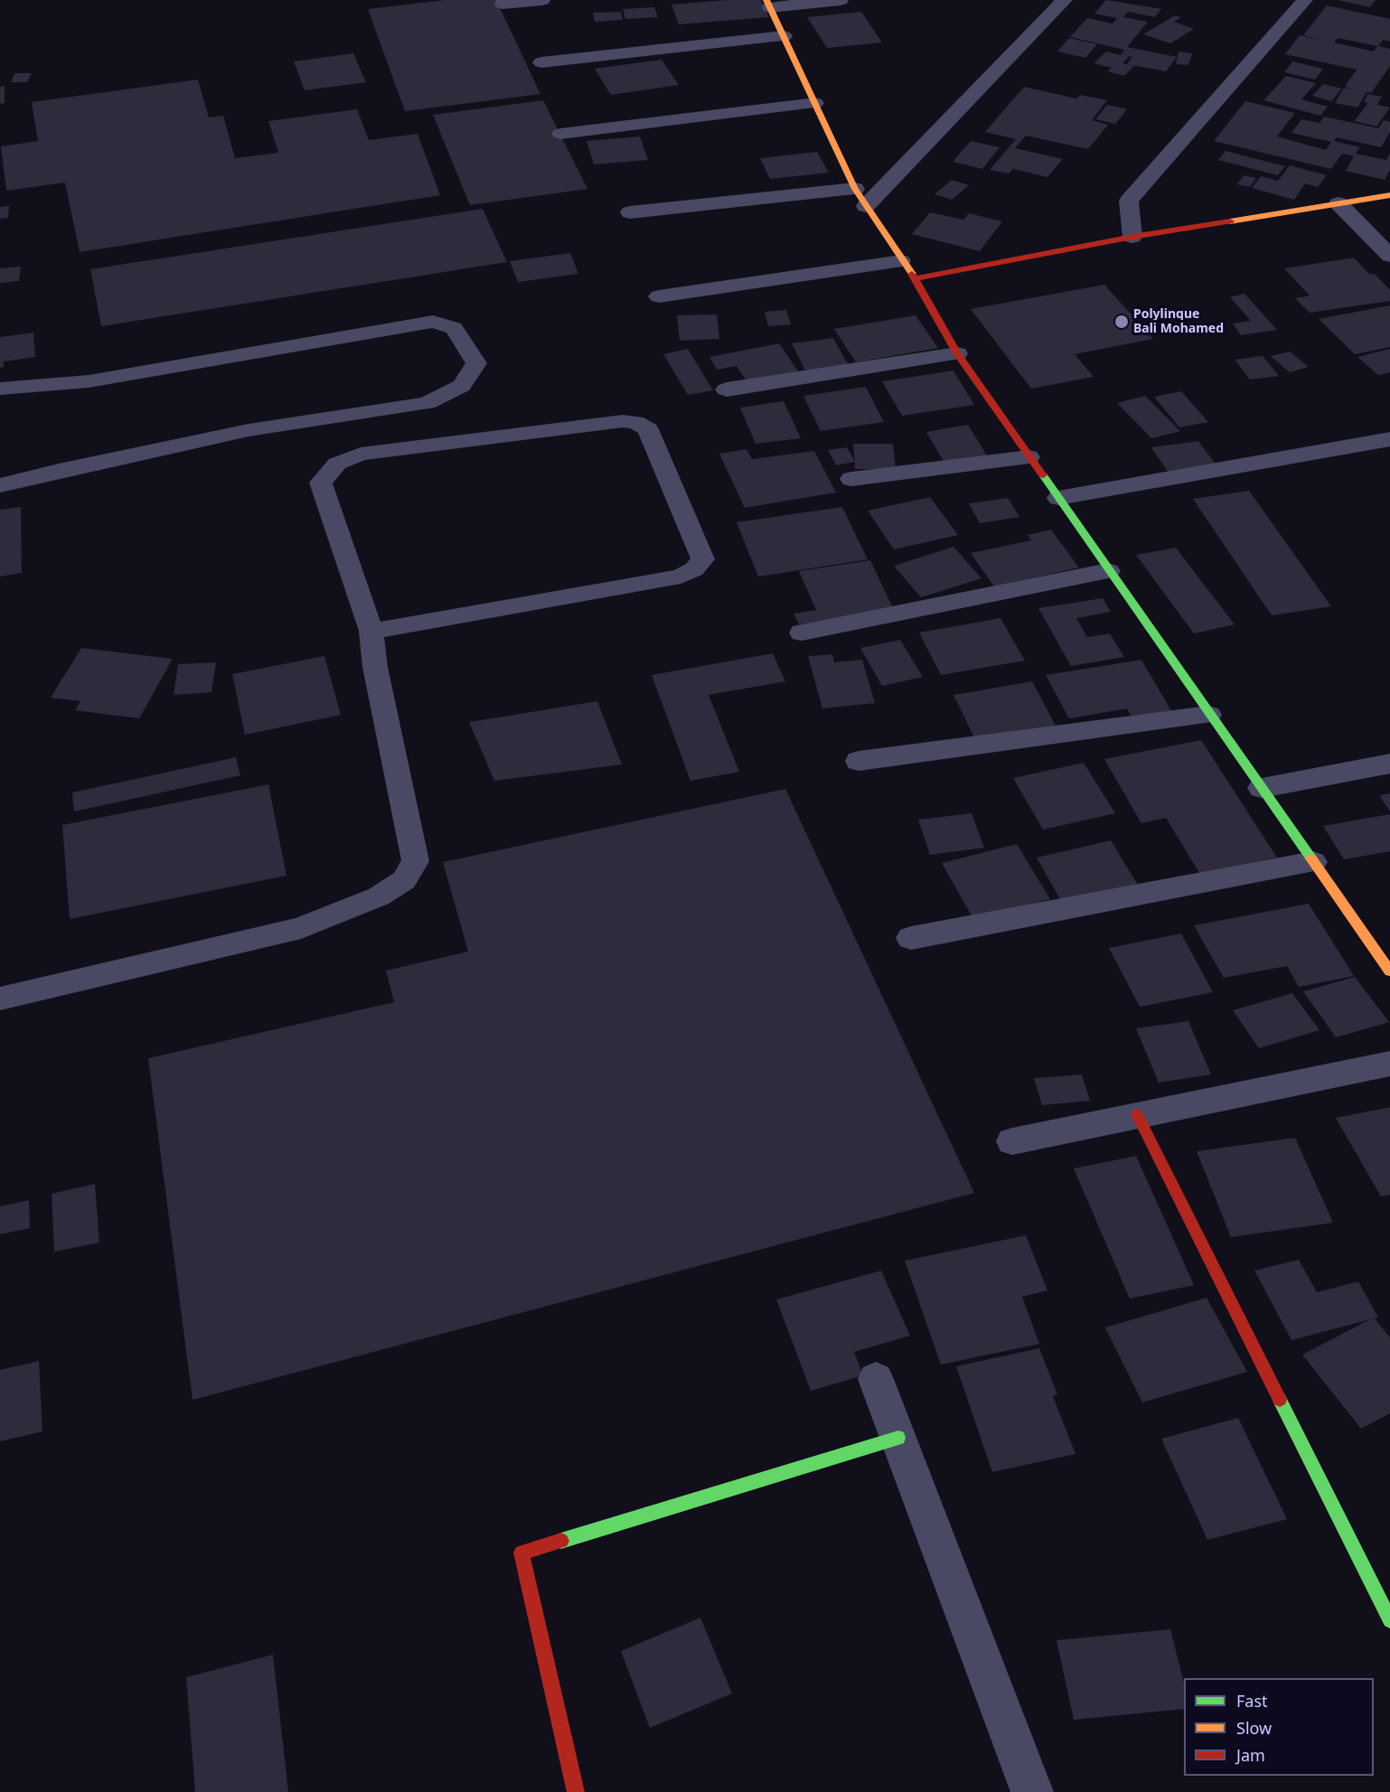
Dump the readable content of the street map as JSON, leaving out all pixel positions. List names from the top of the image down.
{
  "places": ["Polylinque Bali Mohamed"],
  "legend": ["Fast", "Slow", "Jam"]
}
